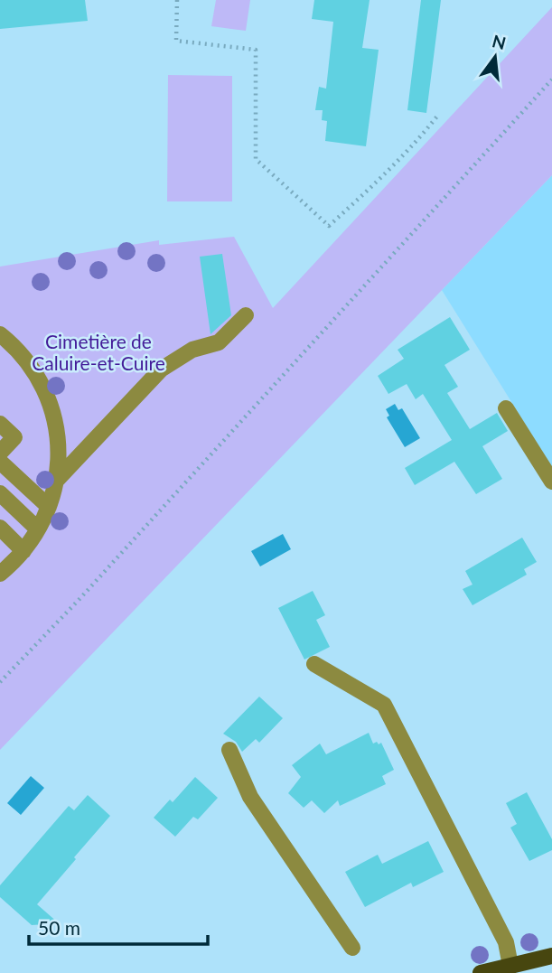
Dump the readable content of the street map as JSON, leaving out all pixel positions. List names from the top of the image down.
{
  "parks": ["Cimetière de Caluire-et-Cuire"],
  "scale_bar": "50 m",
  "north": "top"
}
